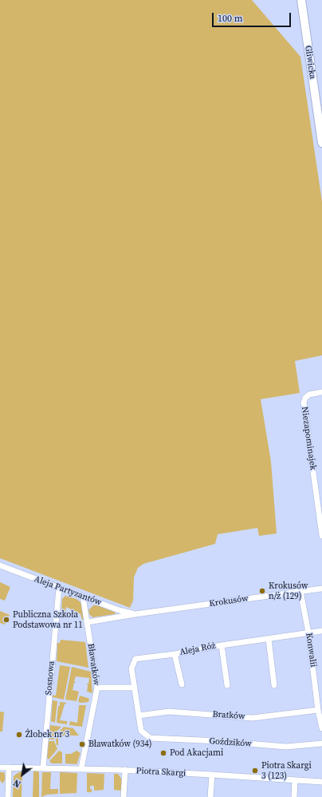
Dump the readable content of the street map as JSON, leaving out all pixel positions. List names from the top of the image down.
{
  "streets": {
    "main road": ["Gliwicka"],
    "street": [
      "Niezapominajek",
      "Aleja Partyzantów",
      "Krokusów",
      "Aleja Róż",
      "Konwalii",
      "Bławatków",
      "Sosnowa",
      "Bratków",
      "Goździków",
      "Piotra Skargi"
    ]
  },
  "crossings": [
    ["Aleja Partyzantów", "Krokusów"],
    ["Aleja Partyzantów", "Bławatków"],
    ["Aleja Partyzantów", "Sosnowa"],
    ["Krokusów", "Konwalii"],
    ["Krokusów", "Bławatków"],
    ["Aleja Róż", "Konwalii"],
    ["Aleja Róż", "Bratków"],
    ["Aleja Róż", "Goździków"],
    ["Konwalii", "Bratków"],
    ["Bławatków", "Piotra Skargi"],
    ["Sosnowa", "Piotra Skargi"]
  ],
  "places": [
    "Krokusów n/ż (129)",
    "Publiczna Szkoła Podstawowa nr 11",
    "Żłobek nr 3",
    "Bławatków (934)",
    "Pod Akacjami",
    "Piotra Skargi 3 (123)"
  ],
  "scale_bar": "100 m",
  "north": "bottom left"
}
